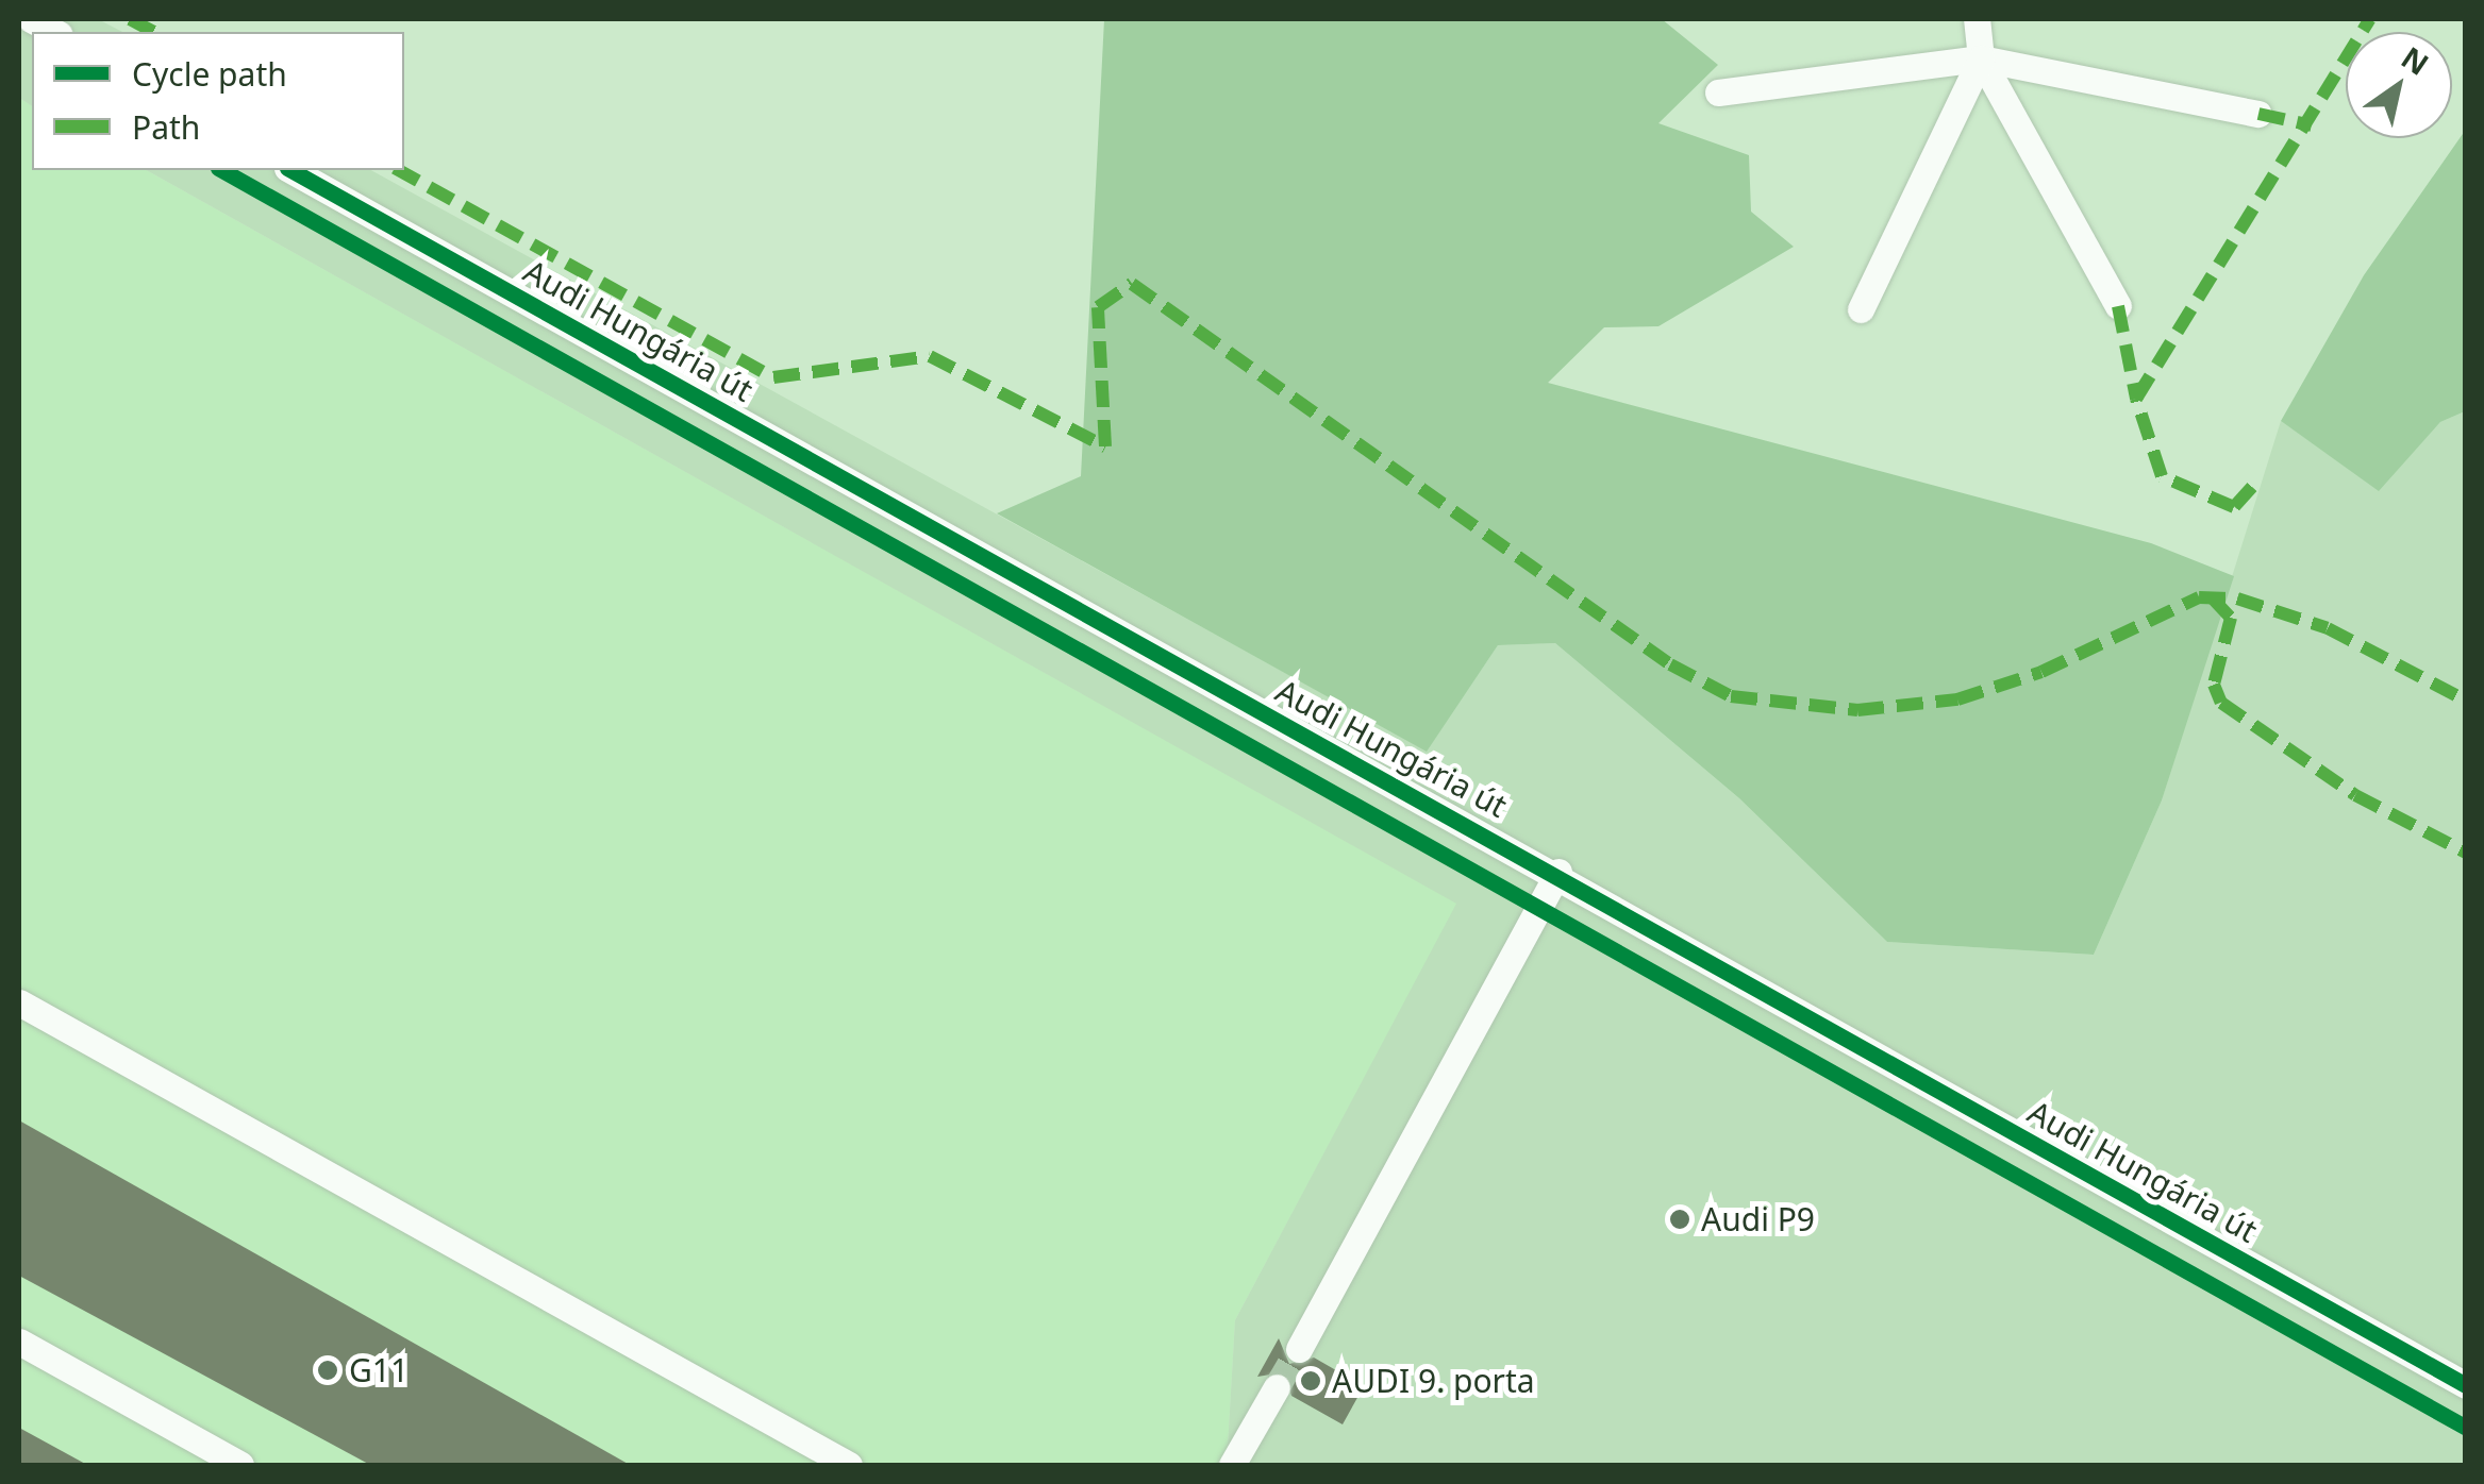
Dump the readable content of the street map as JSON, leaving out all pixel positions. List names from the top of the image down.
{
  "streets": {
    "street": ["Audi Hungária út"]
  },
  "places": ["Audi P9", "G11", "AUDI 9. porta"],
  "legend": ["Cycle path", "Path"],
  "north": "top right"
}
